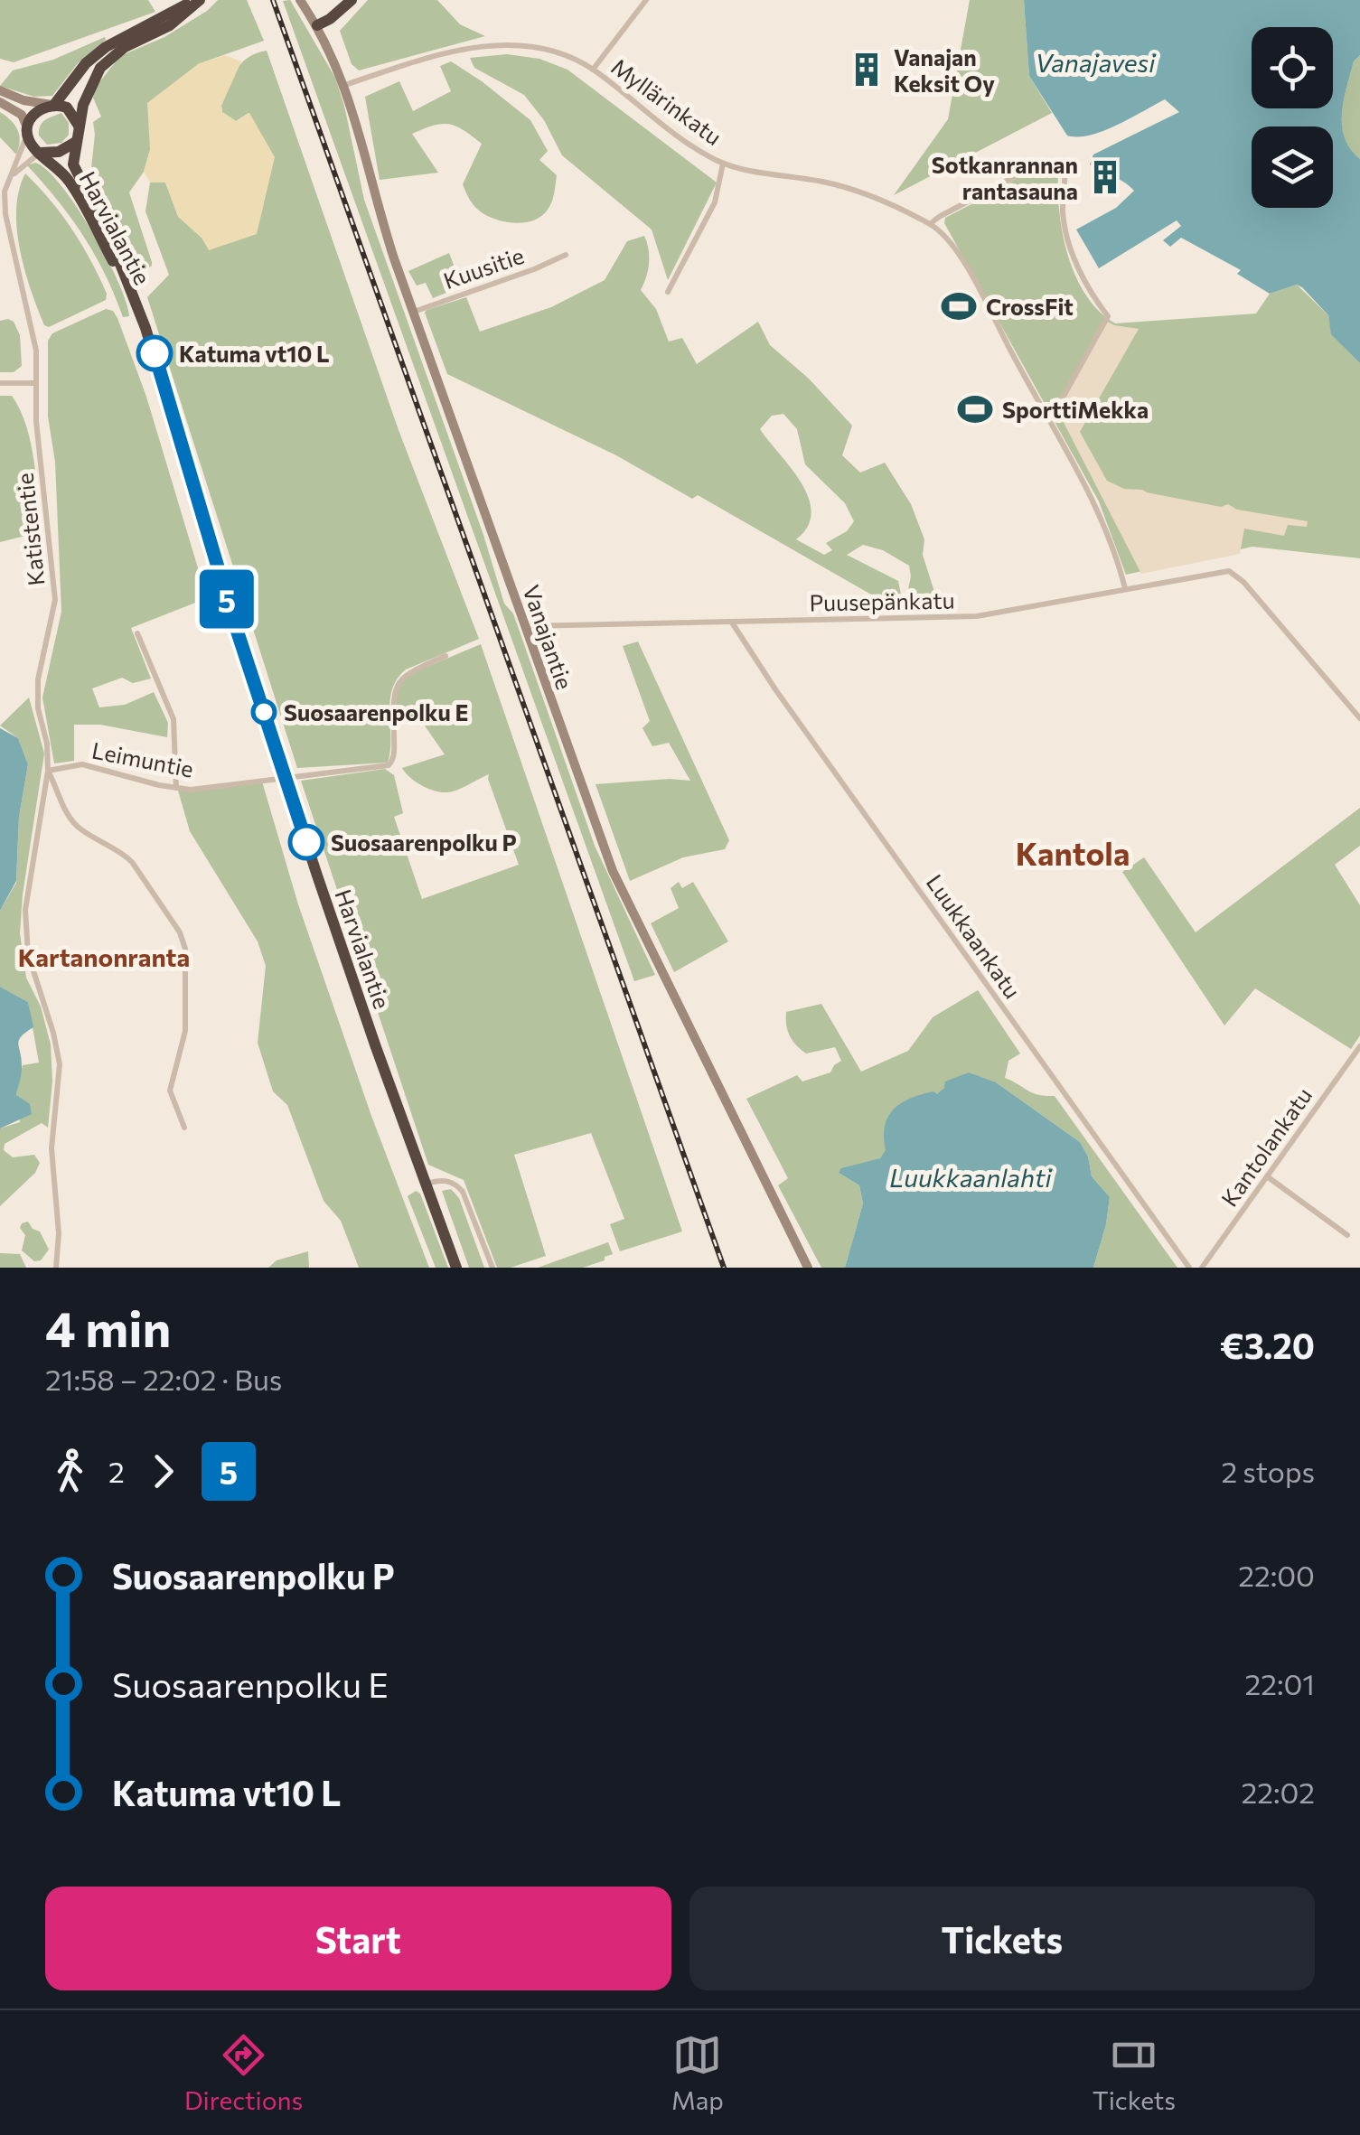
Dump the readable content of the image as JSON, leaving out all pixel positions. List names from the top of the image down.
{
  "streets": {
    "highway": ["Harvialantie"],
    "street": [
      "Myllärinkatu",
      "Kuusitie",
      "Katistentie",
      "Puusepänkatu",
      "Vanajantie",
      "Leimuntie",
      "Luukkaankatu",
      "Kantolankatu"
    ]
  },
  "crossings": [
    ["Myllärinkatu", "Puusepänkatu"],
    ["Myllärinkatu", "Vanajantie"],
    ["Harvialantie", "Katistentie"],
    ["Harvialantie", "Leimuntie"],
    ["Kuusitie", "Vanajantie"],
    ["Katistentie", "Leimuntie"],
    ["Puusepänkatu", "Vanajantie"],
    ["Puusepänkatu", "Luukkaankatu"]
  ],
  "districts": ["Kantola", "Kartanonranta"],
  "water": ["Vanajavesi", "Luukkaanlahti"],
  "places": {
    "building": ["Vanajan Keksit Oy", "Sotkanrannan rantasauna"],
    "sports": ["CrossFit", "SporttiMekka"],
    "other": ["Katuma vt10 L", "Suosaarenpolku E", "Suosaarenpolku P"]
  },
  "lines": ["bus line 5"],
  "page": {
    "on_map": "5",
    "heading": ["4 min", "21:58 – 22:02 · Bus", "€3.20"],
    "legs": ["2", "5", "2 stops"],
    "list": [
      {
        "name": "Suosaarenpolku P",
        "value": "22:00"
      },
      {
        "name": "Suosaarenpolku E",
        "value": "22:01"
      },
      {
        "name": "Katuma vt10 L",
        "value": "22:02"
      }
    ],
    "buttons": ["Start", "Tickets"],
    "tabs": ["Directions", "Map", "Tickets"]
  }
}
